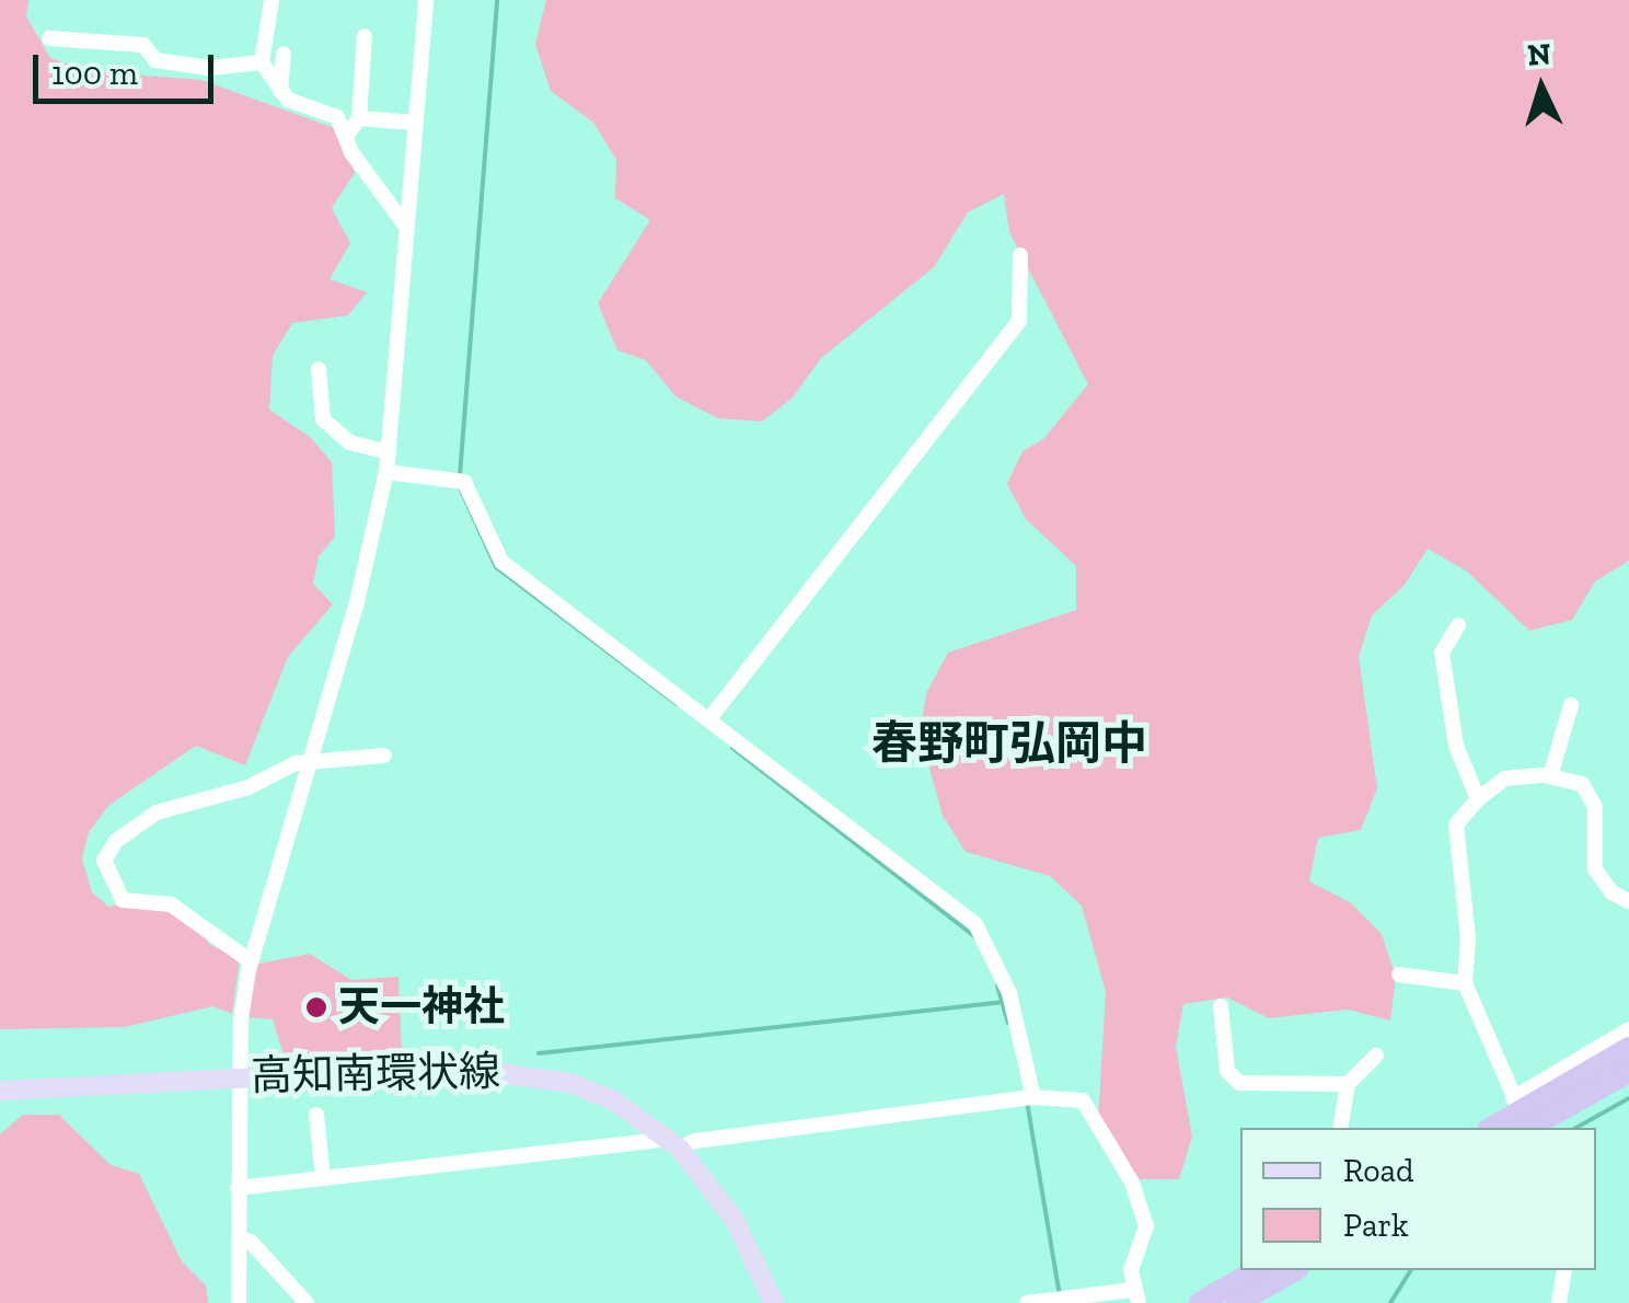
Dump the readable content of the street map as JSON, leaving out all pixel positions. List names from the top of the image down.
{
  "streets": {
    "main road": ["高知南環状線"]
  },
  "districts": ["春野町弘岡中"],
  "places": ["天一神社"],
  "legend": ["Road", "Park"],
  "scale_bar": "100 m",
  "north": "top"
}
